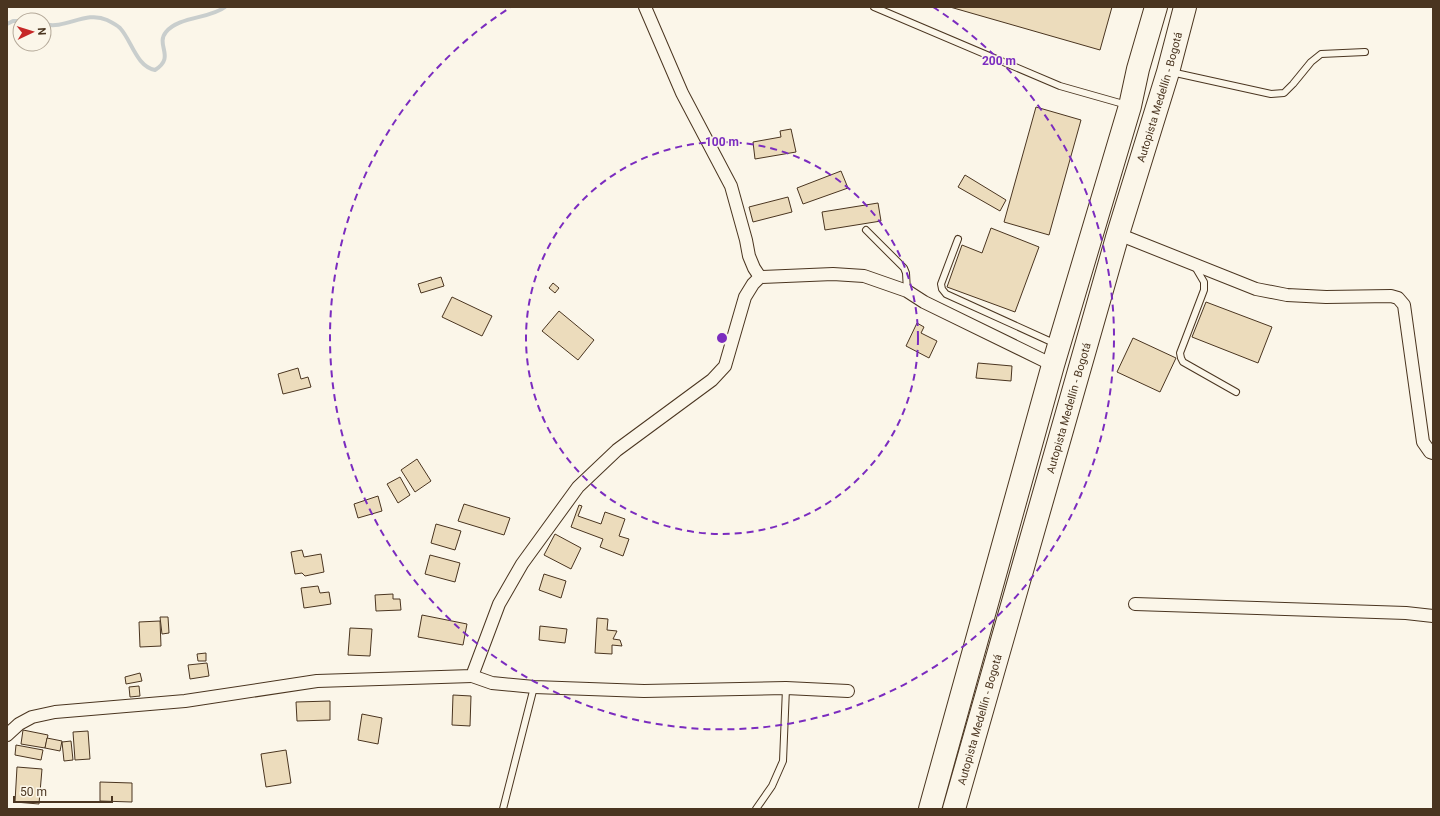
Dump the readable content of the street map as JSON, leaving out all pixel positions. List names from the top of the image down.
{
  "streets": {
    "highway": ["Autopista Medellín - Bogotá"]
  },
  "scale_bar": "50 m",
  "north": "right",
  "rings": ["200 m", "100 m"]
}
